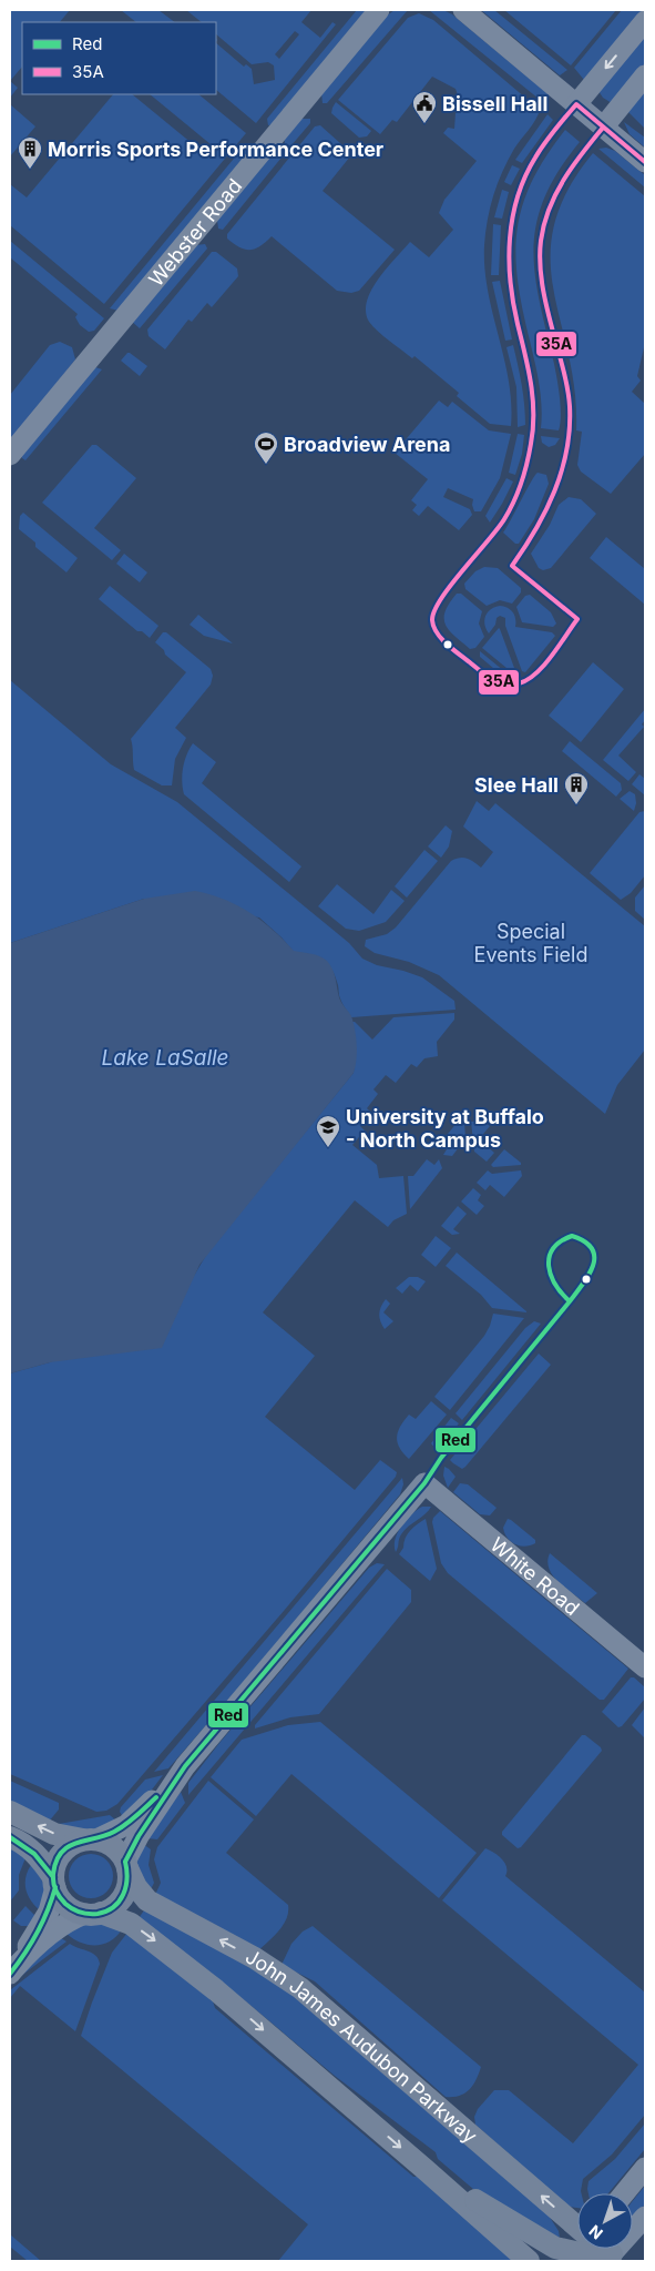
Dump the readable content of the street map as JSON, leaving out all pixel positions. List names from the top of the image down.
{
  "streets": {
    "main road": ["John James Audubon Parkway"],
    "street": ["Webster Road", "White Road"]
  },
  "water": ["Lake LaSalle"],
  "parks": ["Special Events Field"],
  "places": {
    "public building": ["Bissell Hall"],
    "building": ["Morris Sports Performance Center", "Slee Hall"],
    "sports": ["Broadview Arena"],
    "school or university": ["University at Buffalo - North Campus"]
  },
  "lines": ["transit line 35A", "transit line Red"],
  "legend": ["Red", "35A"],
  "north": "bottom left"
}
